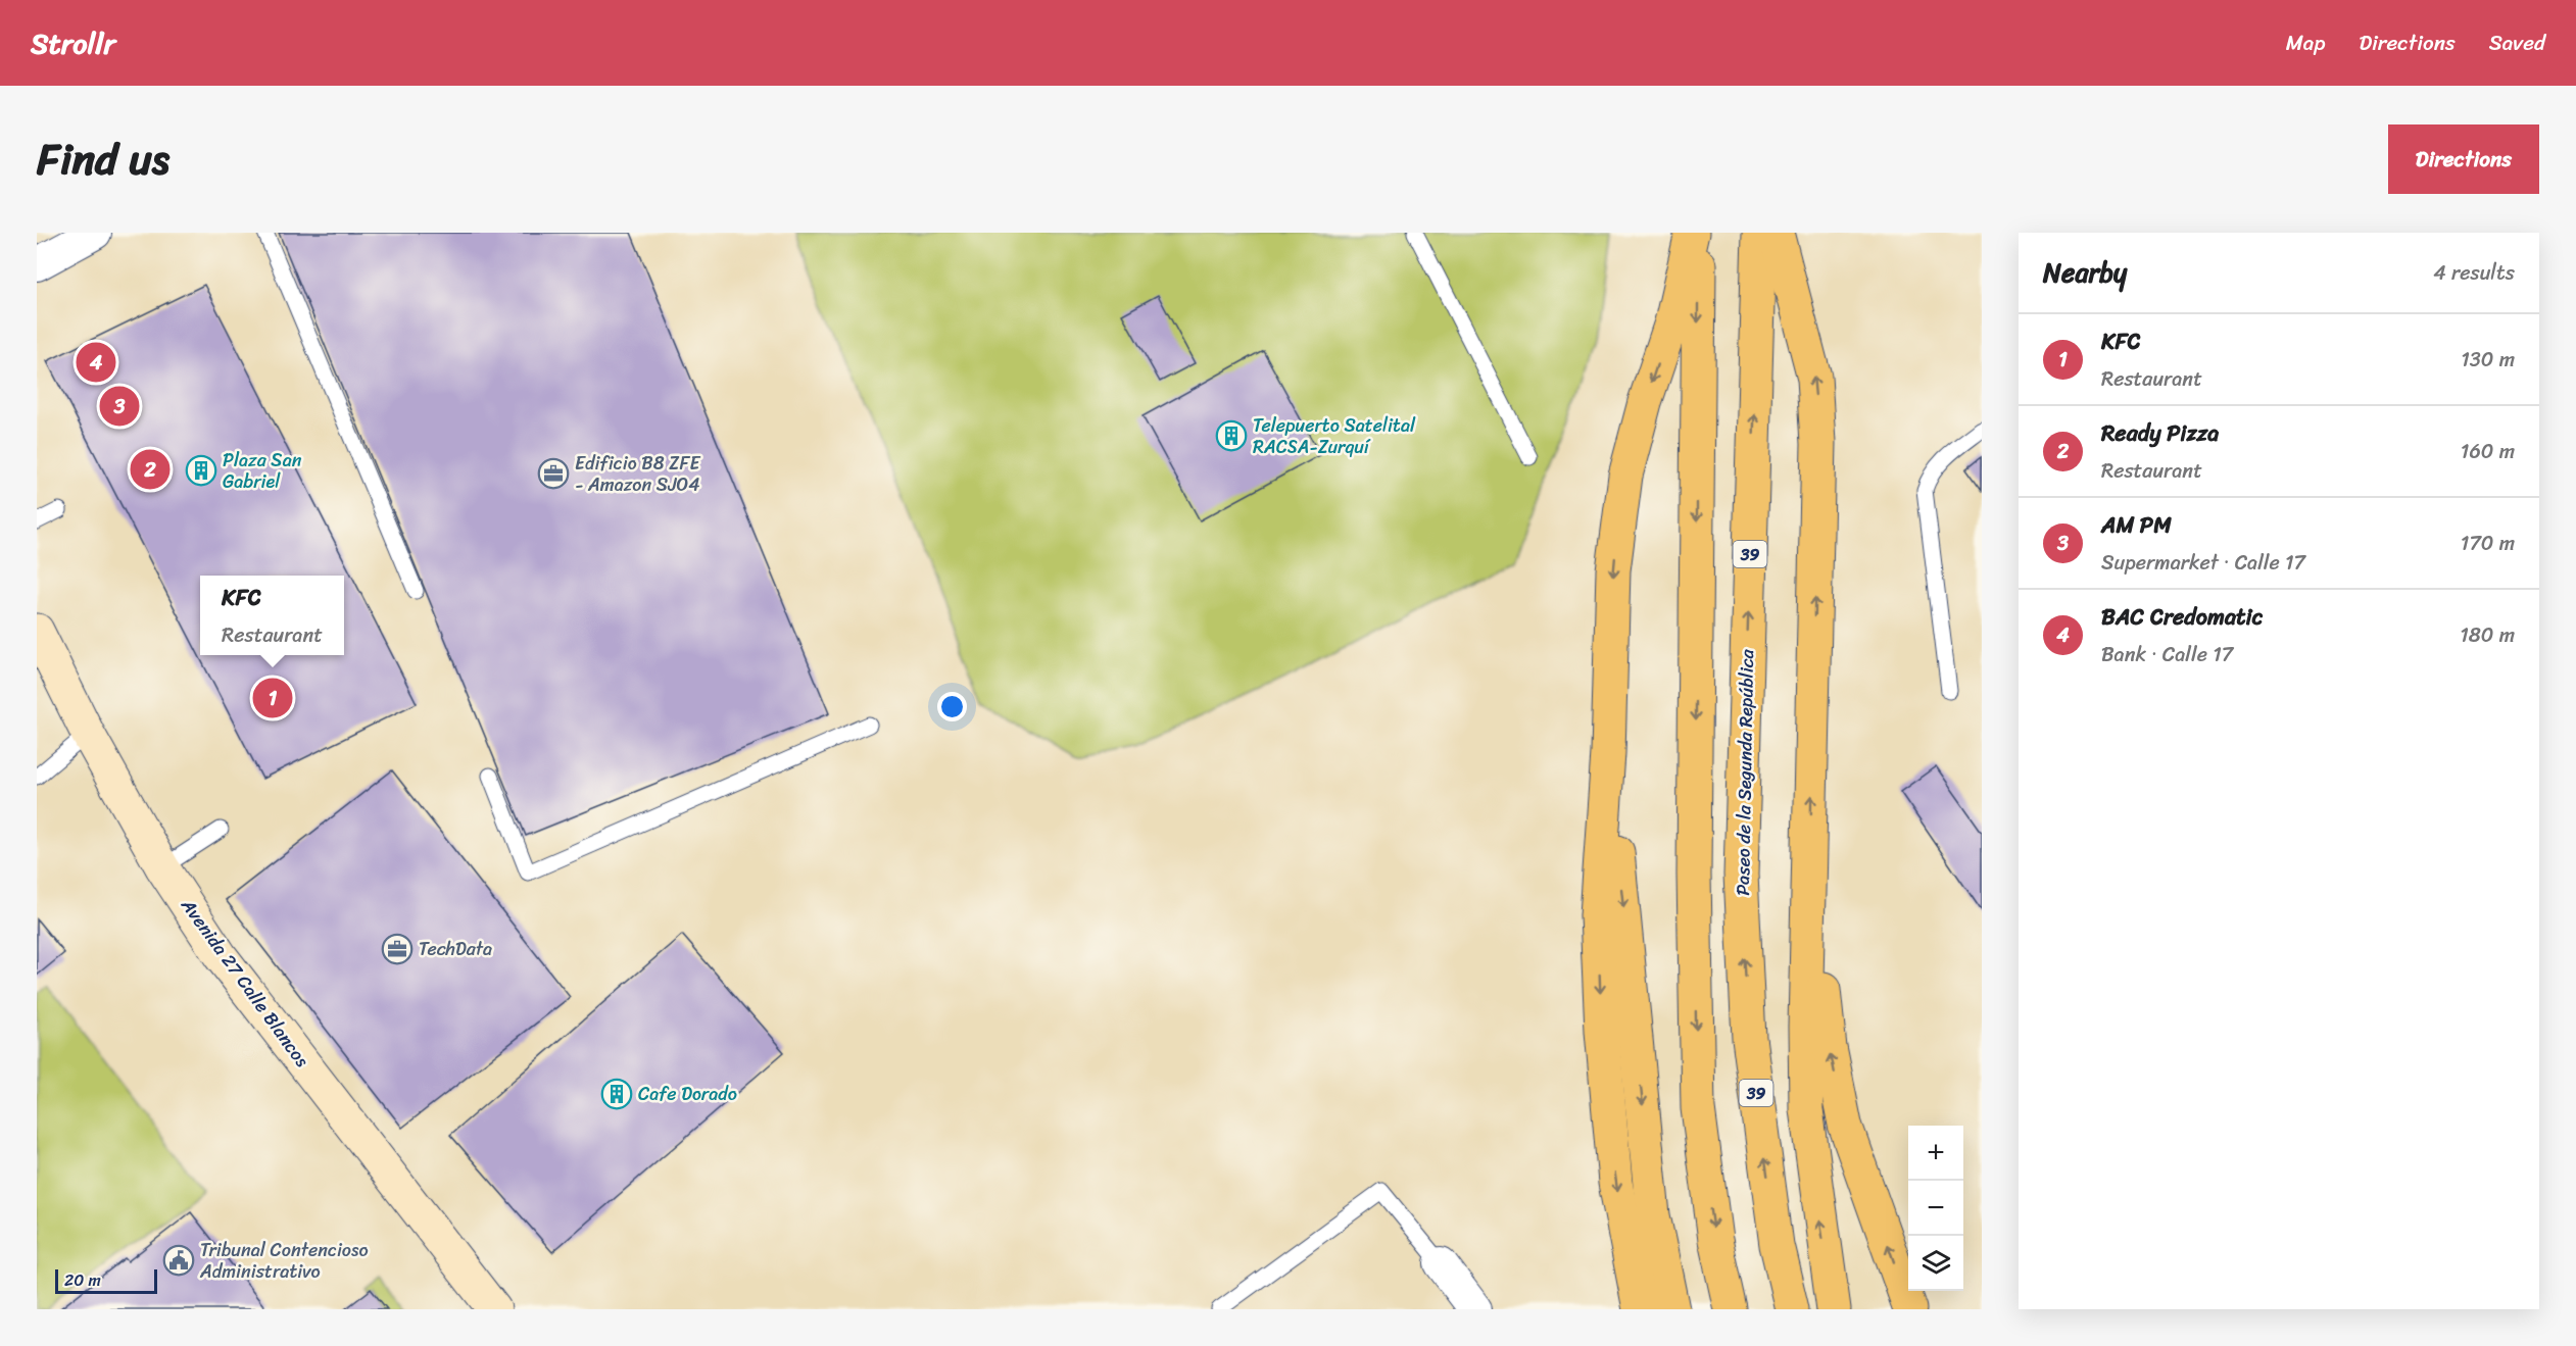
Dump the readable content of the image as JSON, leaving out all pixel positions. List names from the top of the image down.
{
  "streets": {
    "highway": ["39", "Paseo de la Segunda República"],
    "main road": ["Avenida 27 Calle Blancos"]
  },
  "places": {
    "building": ["Telepuerto Satelital RACSA-Zurquí", "Plaza San Gabriel", "Cafe Dorado"],
    "office": ["Edificio B8 ZFE - Amazon SJO4", "TechData"],
    "public building": ["Tribunal Contencioso Administrativo"]
  },
  "scale_bar": "20 m",
  "page": {
    "header": "Strollr",
    "nav": ["Map", "Directions", "Saved"],
    "title": "Find us",
    "buttons": "Directions",
    "heading": ["Nearby", "4 results"],
    "list": [
      {
        "mark": "1",
        "name": "KFC",
        "note": "Restaurant",
        "value": "130 m"
      },
      {
        "mark": "2",
        "name": "Ready Pizza",
        "note": "Restaurant",
        "value": "160 m"
      },
      {
        "mark": "3",
        "name": "AM PM",
        "note": "Supermarket · Calle 17",
        "value": "170 m"
      },
      {
        "mark": "4",
        "name": "BAC Credomatic",
        "note": "Bank · Calle 17",
        "value": "180 m"
      }
    ],
    "pins": [
      "4",
      "3",
      "2",
      "1"
    ],
    "popup": ["KFC", "Restaurant"],
    "map_buttons": ["+", "−"],
    "scale": "20 m"
  }
}
